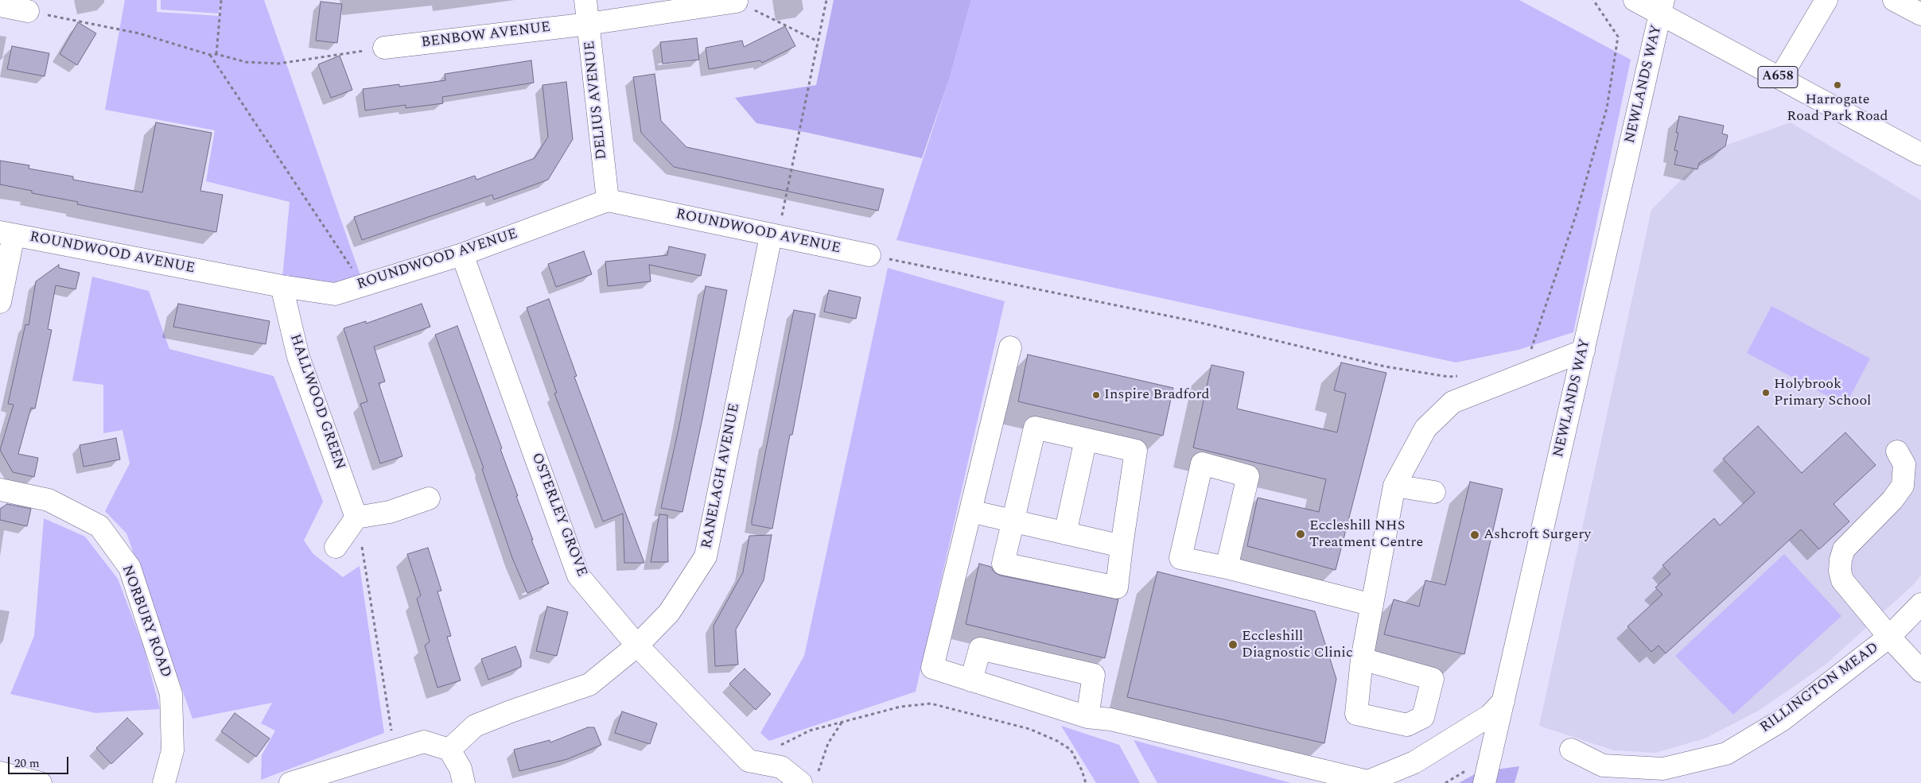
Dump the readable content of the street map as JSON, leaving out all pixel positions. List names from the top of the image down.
{
  "streets": {
    "main road": [
      "BENBOW AVENUE",
      "A658",
      "NEWLANDS WAY",
      "DELIUS AVENUE",
      "ROUNDWOOD AVENUE",
      "HALLWOOD GREEN",
      "RANELAGH AVENUE",
      "OSTERLEY GROVE",
      "NORBURY ROAD",
      "RILLINGTON MEAD"
    ]
  },
  "crossings": [
    ["BENBOW AVENUE", "DELIUS AVENUE"],
    ["A658", "NEWLANDS WAY"],
    ["DELIUS AVENUE", "ROUNDWOOD AVENUE"],
    ["ROUNDWOOD AVENUE", "HALLWOOD GREEN"],
    ["ROUNDWOOD AVENUE", "RANELAGH AVENUE"],
    ["ROUNDWOOD AVENUE", "OSTERLEY GROVE"],
    ["RANELAGH AVENUE", "OSTERLEY GROVE"]
  ],
  "places": [
    "Harrogate Road Park Road",
    "Holybrook Primary School",
    "Inspire Bradford",
    "Eccleshill NHS Treatment Centre",
    "Ashcroft Surgery",
    "Eccleshill Diagnostic Clinic"
  ],
  "scale_bar": "20 m"
}
